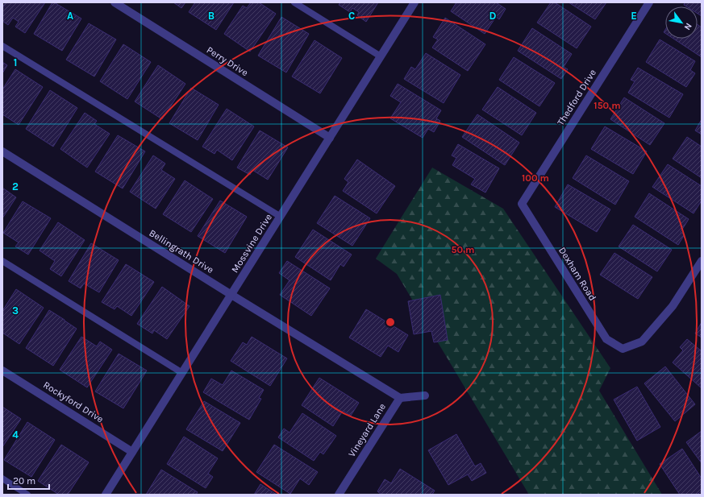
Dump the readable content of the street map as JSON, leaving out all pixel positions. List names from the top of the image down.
{
  "streets": {
    "street": [
      "Perry Drive",
      "Thedford Drive",
      "Mossvine Drive",
      "Bellingrath Drive",
      "Dexham Road",
      "Rockyford Drive",
      "Vineyard Lane"
    ]
  },
  "crossings": [
    ["Perry Drive", "Mossvine Drive"],
    ["Thedford Drive", "Dexham Road"],
    ["Mossvine Drive", "Bellingrath Drive"],
    ["Mossvine Drive", "Rockyford Drive"],
    ["Bellingrath Drive", "Vineyard Lane"]
  ],
  "scale_bar": "20 m",
  "north": "bottom right",
  "grid": {
    "columns": [
      "A",
      "B",
      "C",
      "D",
      "E"
    ],
    "rows": [
      "1",
      "2",
      "3",
      "4"
    ]
  },
  "rings": ["150 m", "100 m", "50 m"]
}
